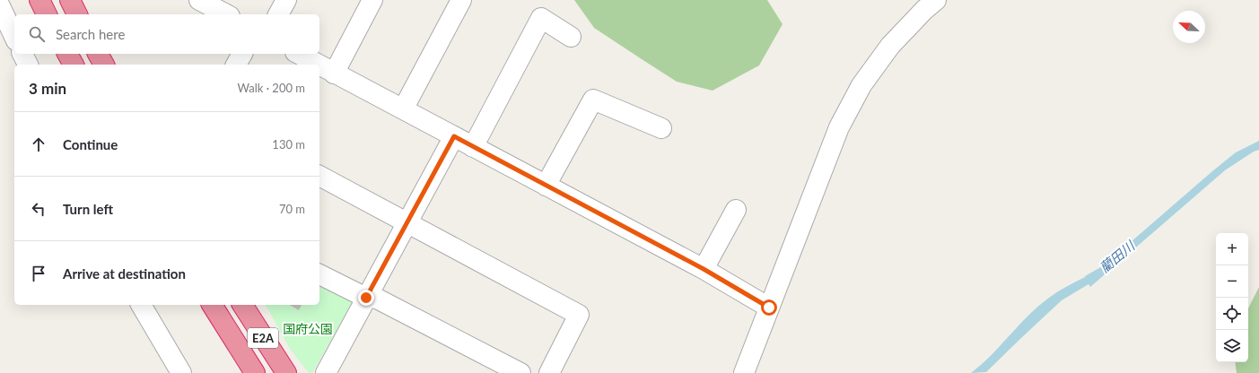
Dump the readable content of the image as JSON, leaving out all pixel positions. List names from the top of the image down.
{
  "streets": {
    "highway": ["E2A"]
  },
  "water": ["藺田川"],
  "parks": ["国府公園"],
  "north": "top left",
  "page": {
    "search": "Search here",
    "heading": ["3 min", "Walk · 200 m"],
    "list": [
      ["Continue", "130 m"],
      ["Turn left", "70 m"],
      "Arrive at destination"
    ],
    "map_buttons": ["+", "−"]
  }
}
